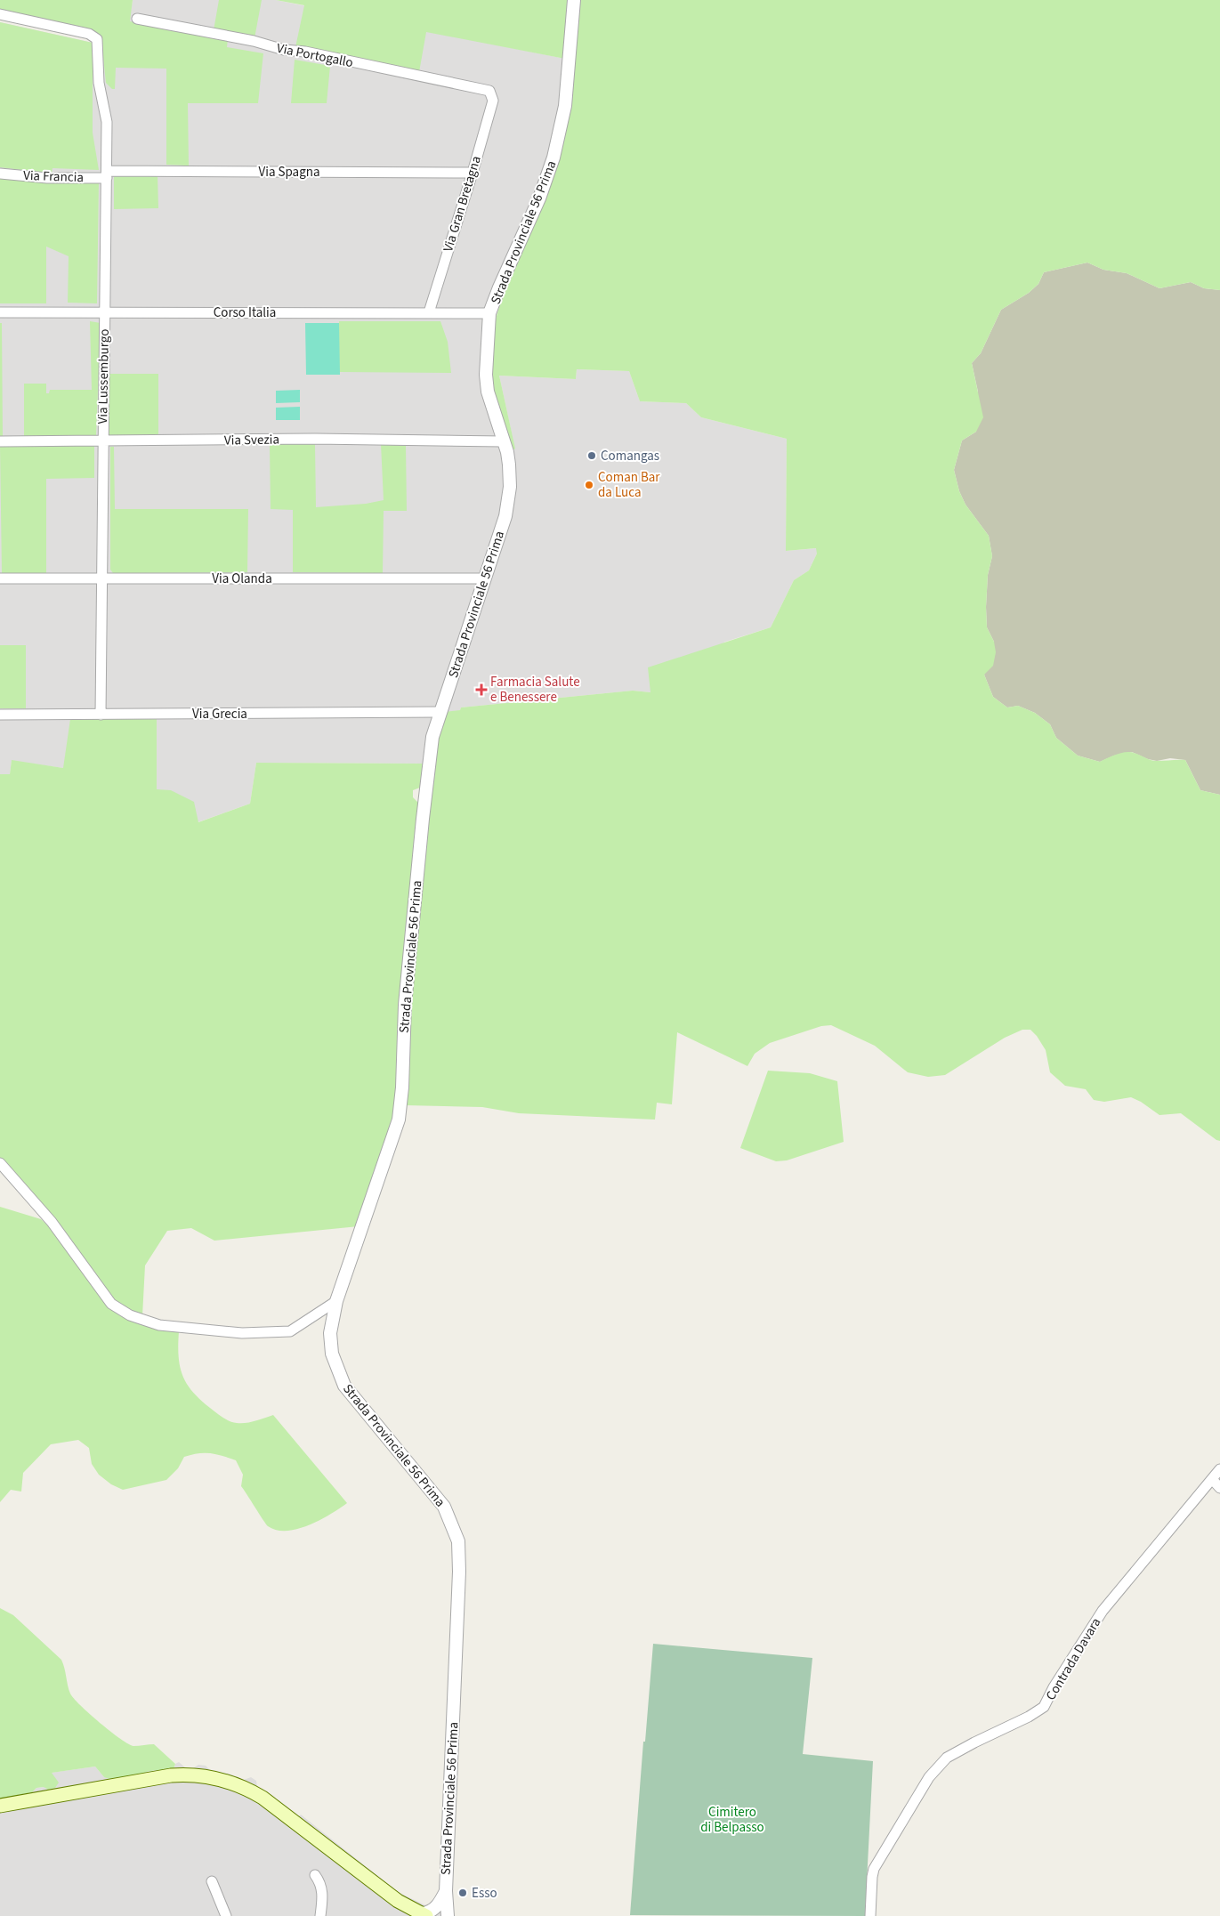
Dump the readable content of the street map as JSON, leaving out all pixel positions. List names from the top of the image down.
{
  "streets": {
    "street": [
      "Via Portogallo",
      "Via Spagna",
      "Via Francia",
      "Via Gran Bretagna",
      "Strada Provinciale 56 Prima",
      "Corso Italia",
      "Via Lussemburgo",
      "Via Svezia",
      "Via Olanda",
      "Via Grecia",
      "Contrada Davara"
    ]
  },
  "crossings": [
    ["Via Portogallo", "Via Gran Bretagna"],
    ["Via Spagna", "Via Francia"],
    ["Via Spagna", "Via Gran Bretagna"],
    ["Via Spagna", "Via Lussemburgo"],
    ["Via Francia", "Via Lussemburgo"],
    ["Via Gran Bretagna", "Corso Italia"],
    ["Strada Provinciale 56 Prima", "Corso Italia"],
    ["Strada Provinciale 56 Prima", "Via Svezia"],
    ["Strada Provinciale 56 Prima", "Via Olanda"],
    ["Strada Provinciale 56 Prima", "Via Grecia"],
    ["Corso Italia", "Via Lussemburgo"],
    ["Via Lussemburgo", "Via Svezia"],
    ["Via Lussemburgo", "Via Olanda"],
    ["Via Lussemburgo", "Via Grecia"]
  ],
  "parks": ["Cimitero di Belpasso"],
  "places": {
    "other": ["Comangas", "Coman Bar da Luca", "Esso"],
    "health": ["Farmacia Salute e Benessere"]
  }
}
